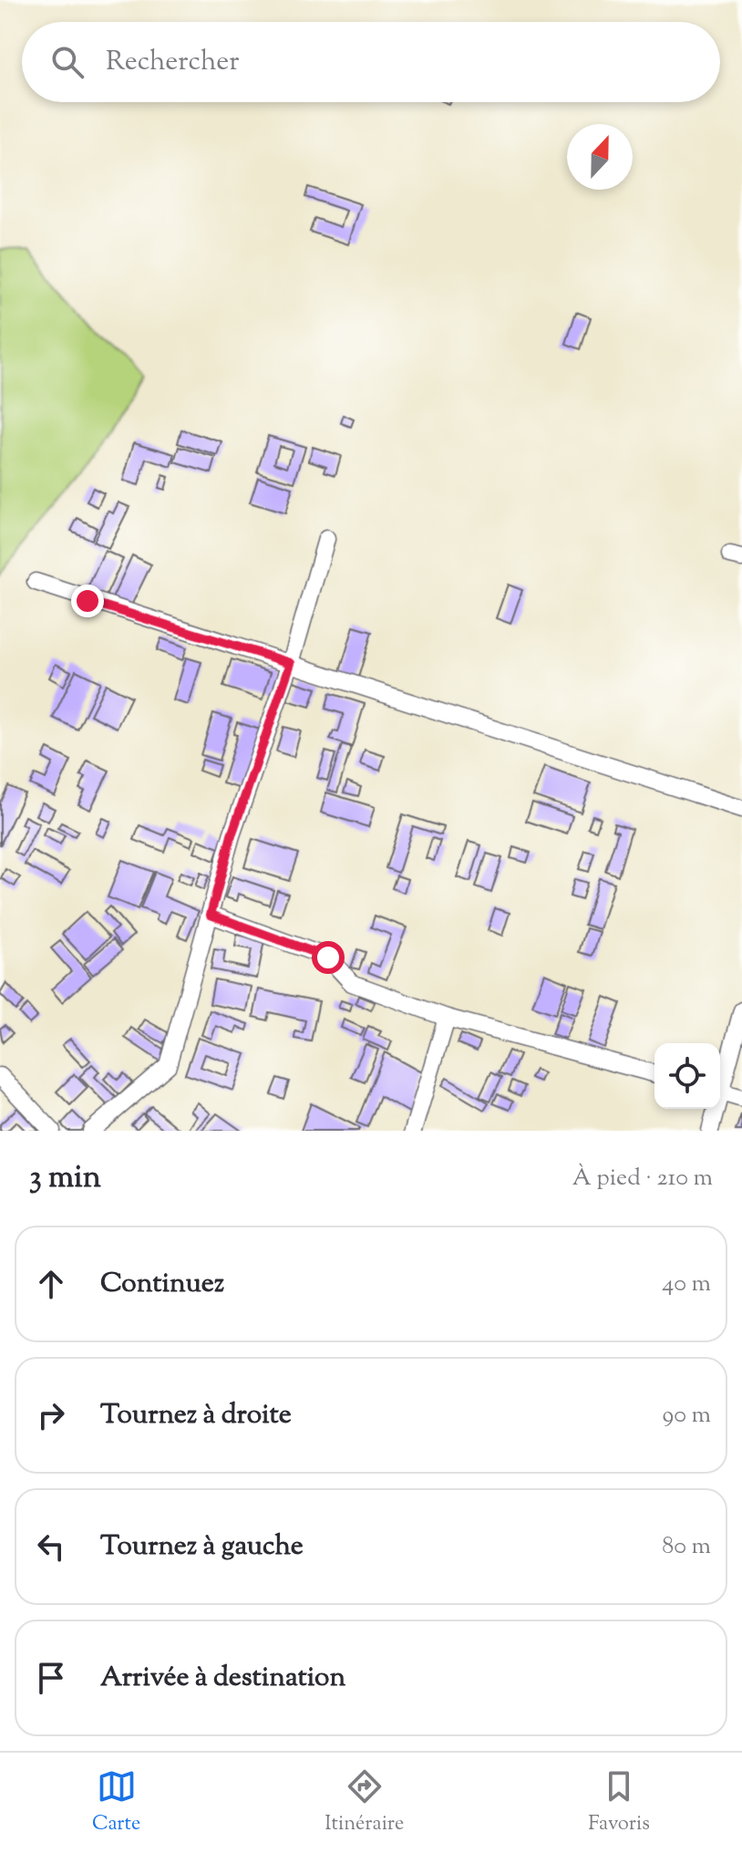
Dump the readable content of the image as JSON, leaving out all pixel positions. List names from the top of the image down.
{
  "north": "top",
  "page": {
    "search": "Rechercher",
    "heading": ["3 min", "À pied · 210 m"],
    "list": [
      ["Continuez", "40 m"],
      ["Tournez à droite", "90 m"],
      ["Tournez à gauche", "80 m"],
      "Arrivée à destination"
    ],
    "nav": ["Carte", "Itinéraire", "Favoris"]
  }
}
